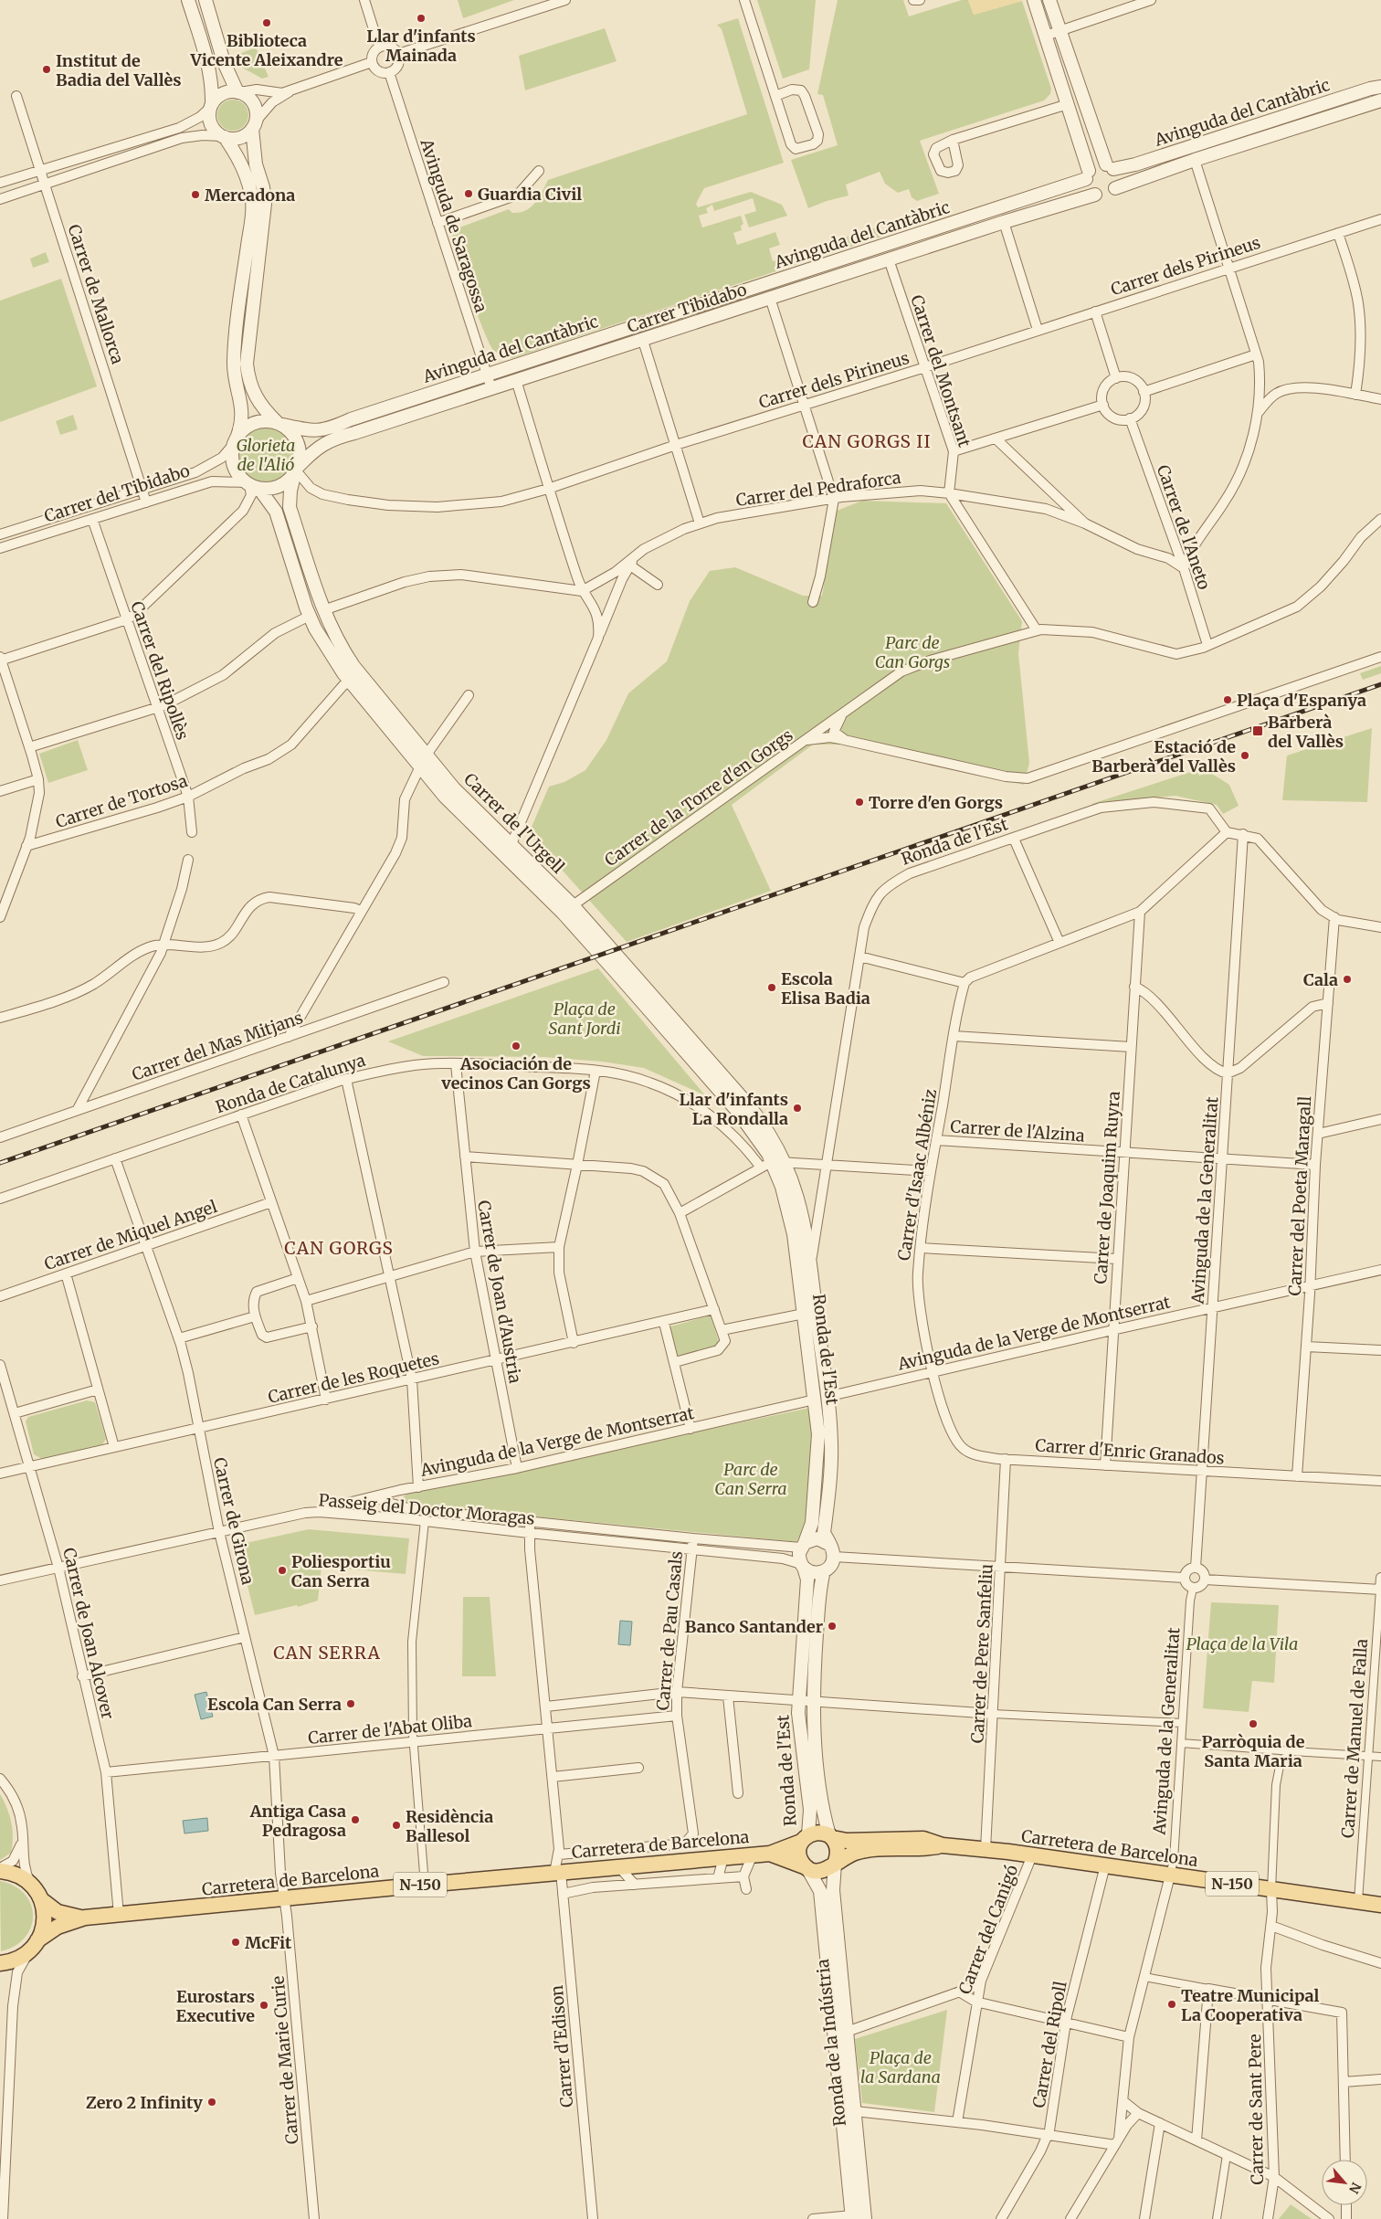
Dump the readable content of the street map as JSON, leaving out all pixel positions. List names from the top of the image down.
{
  "streets": {
    "main road": ["Carretera de Barcelona", "N-150"],
    "street": [
      "Avinguda del Cantàbric",
      "Avinguda de Saragossa",
      "Carrer dels Pirineus",
      "Carrer de Mallorca",
      "Carrer Tibidabo",
      "Carrer del Montsant",
      "Carrer del Pedraforca",
      "Carrer del Tibidabo",
      "Carrer de l'Aneto",
      "Carrer del Ripollès",
      "Carrer de la Torre d'en Gorgs",
      "Carrer de Tortosa",
      "Carrer de l'Urgell",
      "Ronda de l'Est",
      "Carrer del Mas Mitjans",
      "Ronda de Catalunya",
      "Carrer de l'Alzina",
      "Carrer d'Isaac Albéniz",
      "Carrer de Joaquim Ruyra",
      "Carrer del Poeta Maragall",
      "Avinguda de la Generalitat",
      "Carrer de Miquel Angel",
      "Carrer de Joan d'Austria",
      "Avinguda de la Verge de Montserrat",
      "Carrer de les Roquetes",
      "Carrer d'Enric Granados",
      "Passeig del Doctor Moragas",
      "Carrer de Girona",
      "Carrer de Pau Casals",
      "Carrer de Joan Alcover",
      "Carrer de Pere Sanfeliu",
      "Carrer de l'Abat Oliba",
      "Carrer de Manuel de Falla",
      "Carrer del Canigó",
      "Ronda de la Indústria",
      "Carrer del Ripoll",
      "Carrer d'Edison",
      "Carrer de Marie Curie",
      "Carrer de Sant Pere"
    ]
  },
  "crossings": [
    ["Avinguda del Cantàbric", "Avinguda de Saragossa"],
    ["Avinguda del Cantàbric", "Carrer dels Pirineus"],
    ["Avinguda del Cantàbric", "Carrer Tibidabo"],
    ["Avinguda del Cantàbric", "Carrer del Tibidabo"],
    ["Avinguda del Cantàbric", "Carrer de l'Urgell"],
    ["Avinguda de Saragossa", "Carrer Tibidabo"],
    ["Carrer dels Pirineus", "Carrer Tibidabo"],
    ["Carrer dels Pirineus", "Carrer del Montsant"],
    ["Carrer dels Pirineus", "Carrer del Tibidabo"],
    ["Carrer dels Pirineus", "Carrer de l'Urgell"],
    ["Carrer de Mallorca", "Carrer del Tibidabo"],
    ["Carrer Tibidabo", "Carrer del Montsant"],
    ["Carrer Tibidabo", "Carrer del Tibidabo"],
    ["Carrer Tibidabo", "Carrer de l'Urgell"],
    ["Carrer del Montsant", "Carrer del Pedraforca"],
    ["Carrer del Tibidabo", "Carrer del Ripollès"],
    ["Carrer del Tibidabo", "Carrer de l'Urgell"],
    ["Carrer del Ripollès", "Carrer de Tortosa"],
    ["Carrer de la Torre d'en Gorgs", "Carrer de l'Urgell"],
    ["Carrer de Tortosa", "Carrer de l'Urgell"],
    ["Carrer de l'Urgell", "Ronda de l'Est"],
    ["Carrer de l'Urgell", "Ronda de Catalunya"],
    ["Ronda de l'Est", "Ronda de Catalunya"],
    ["Ronda de l'Est", "Avinguda de la Verge de Montserrat"],
    ["Ronda de l'Est", "Passeig del Doctor Moragas"],
    ["Ronda de l'Est", "Carretera de Barcelona"],
    ["Ronda de l'Est", "N-150"],
    ["Ronda de l'Est", "Ronda de la Indústria"],
    ["Ronda de Catalunya", "Carrer de Joan d'Austria"],
    ["Ronda de Catalunya", "Carrer de Girona"],
    ["Carrer de l'Alzina", "Carrer d'Isaac Albéniz"],
    ["Carrer de l'Alzina", "Carrer de Joaquim Ruyra"],
    ["Carrer de l'Alzina", "Carrer del Poeta Maragall"],
    ["Carrer de l'Alzina", "Avinguda de la Generalitat"],
    ["Carrer d'Isaac Albéniz", "Avinguda de la Verge de Montserrat"],
    ["Carrer d'Isaac Albéniz", "Carrer d'Enric Granados"],
    ["Carrer de Joaquim Ruyra", "Avinguda de la Verge de Montserrat"],
    ["Carrer de Joaquim Ruyra", "Carrer d'Enric Granados"],
    ["Carrer del Poeta Maragall", "Avinguda de la Verge de Montserrat"],
    ["Carrer del Poeta Maragall", "Carrer d'Enric Granados"],
    ["Avinguda de la Generalitat", "Avinguda de la Verge de Montserrat"],
    ["Avinguda de la Generalitat", "Carrer d'Enric Granados"],
    ["Avinguda de la Generalitat", "Carretera de Barcelona"],
    ["Carrer de Miquel Angel", "Carrer de Girona"],
    ["Carrer de Joan d'Austria", "Avinguda de la Verge de Montserrat"],
    ["Carrer de Joan d'Austria", "Carrer de les Roquetes"],
    ["Avinguda de la Verge de Montserrat", "Carrer d'Enric Granados"],
    ["Avinguda de la Verge de Montserrat", "Passeig del Doctor Moragas"],
    ["Carrer de les Roquetes", "Carrer de Girona"],
    ["Carrer de les Roquetes", "Carrer de Joan Alcover"],
    ["Carrer d'Enric Granados", "Carrer de Pere Sanfeliu"],
    ["Passeig del Doctor Moragas", "Carrer de Girona"],
    ["Passeig del Doctor Moragas", "Carrer de Pau Casals"],
    ["Passeig del Doctor Moragas", "Carrer de Joan Alcover"],
    ["Passeig del Doctor Moragas", "Carretera de Barcelona"],
    ["Carrer de Girona", "Carrer de l'Abat Oliba"],
    ["Carrer de Girona", "Carretera de Barcelona"],
    ["Carrer de Girona", "Carrer de Marie Curie"],
    ["Carrer de Pau Casals", "Carrer de l'Abat Oliba"],
    ["Carrer de Pau Casals", "Carretera de Barcelona"],
    ["Carrer de Joan Alcover", "Carrer de l'Abat Oliba"],
    ["Carrer de Joan Alcover", "Carretera de Barcelona"],
    ["Carrer de Pere Sanfeliu", "Carretera de Barcelona"],
    ["Carrer de l'Abat Oliba", "Carretera de Barcelona"],
    ["Carrer de Manuel de Falla", "Carretera de Barcelona"],
    ["Carretera de Barcelona", "N-150"],
    ["Carretera de Barcelona", "Carrer del Canigó"],
    ["Carretera de Barcelona", "Ronda de la Indústria"],
    ["Carretera de Barcelona", "Carrer del Ripoll"],
    ["Carretera de Barcelona", "Carrer d'Edison"],
    ["Carretera de Barcelona", "Carrer de Marie Curie"],
    ["Carretera de Barcelona", "Carrer de Sant Pere"],
    ["N-150", "Ronda de la Indústria"]
  ],
  "districts": ["CAN GORGS II", "CAN GORGS", "CAN SERRA"],
  "parks": [
    "Glorieta de l'Alió",
    "Parc de Can Gorgs",
    "Plaça de Sant Jordi",
    "Parc de Can Serra",
    "Plaça de la Vila",
    "Plaça de la Sardana"
  ],
  "places": {
    "other": [
      "Llar d'infants Mainada",
      "Biblioteca Vicente Aleixandre",
      "Institut de Badia del Vallès",
      "Guardia Civil",
      "Mercadona",
      "Plaça d'Espanya",
      "Estació de Barberà del Vallès",
      "Torre d'en Gorgs",
      "Cala",
      "Escola Elisa Badia",
      "Asociación de vecinos Can Gorgs",
      "Llar d'infants La Rondalla",
      "Poliesportiu Can Serra",
      "Banco Santander",
      "Escola Can Serra",
      "Parròquia de Santa Maria",
      "Antiga Casa Pedragosa",
      "Residència Ballesol",
      "McFit",
      "Teatre Municipal La Cooperativa",
      "Eurostars Executive",
      "Zero 2 Infinity"
    ],
    "transit": ["Barberà del Vallès"]
  },
  "north": "bottom right"
}
